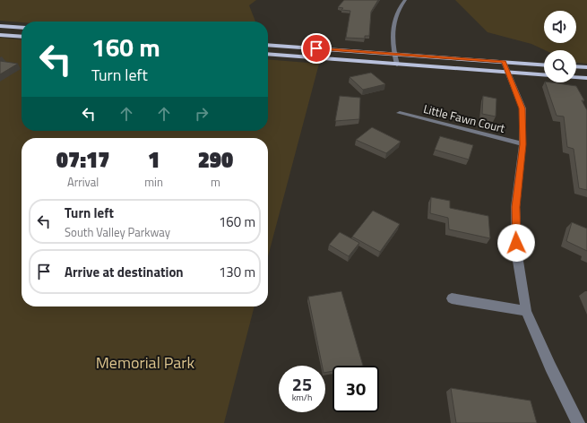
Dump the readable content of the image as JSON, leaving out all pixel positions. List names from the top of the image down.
{
  "streets": {
    "street": ["Little Fawn Court"]
  },
  "parks": ["Memorial Park"],
  "page": {
    "turn": ["160 m", "Turn left"],
    "eta": [
      "07:17",
      "Arrival",
      "1",
      "min",
      "290",
      "m"
    ],
    "list": [
      {
        "name": "Turn left",
        "note": "South Valley Parkway",
        "value": "160 m"
      },
      {
        "name": "Arrive at destination",
        "value": "130 m"
      }
    ],
    "speed": "25 km/h",
    "limit": "30"
  }
}
